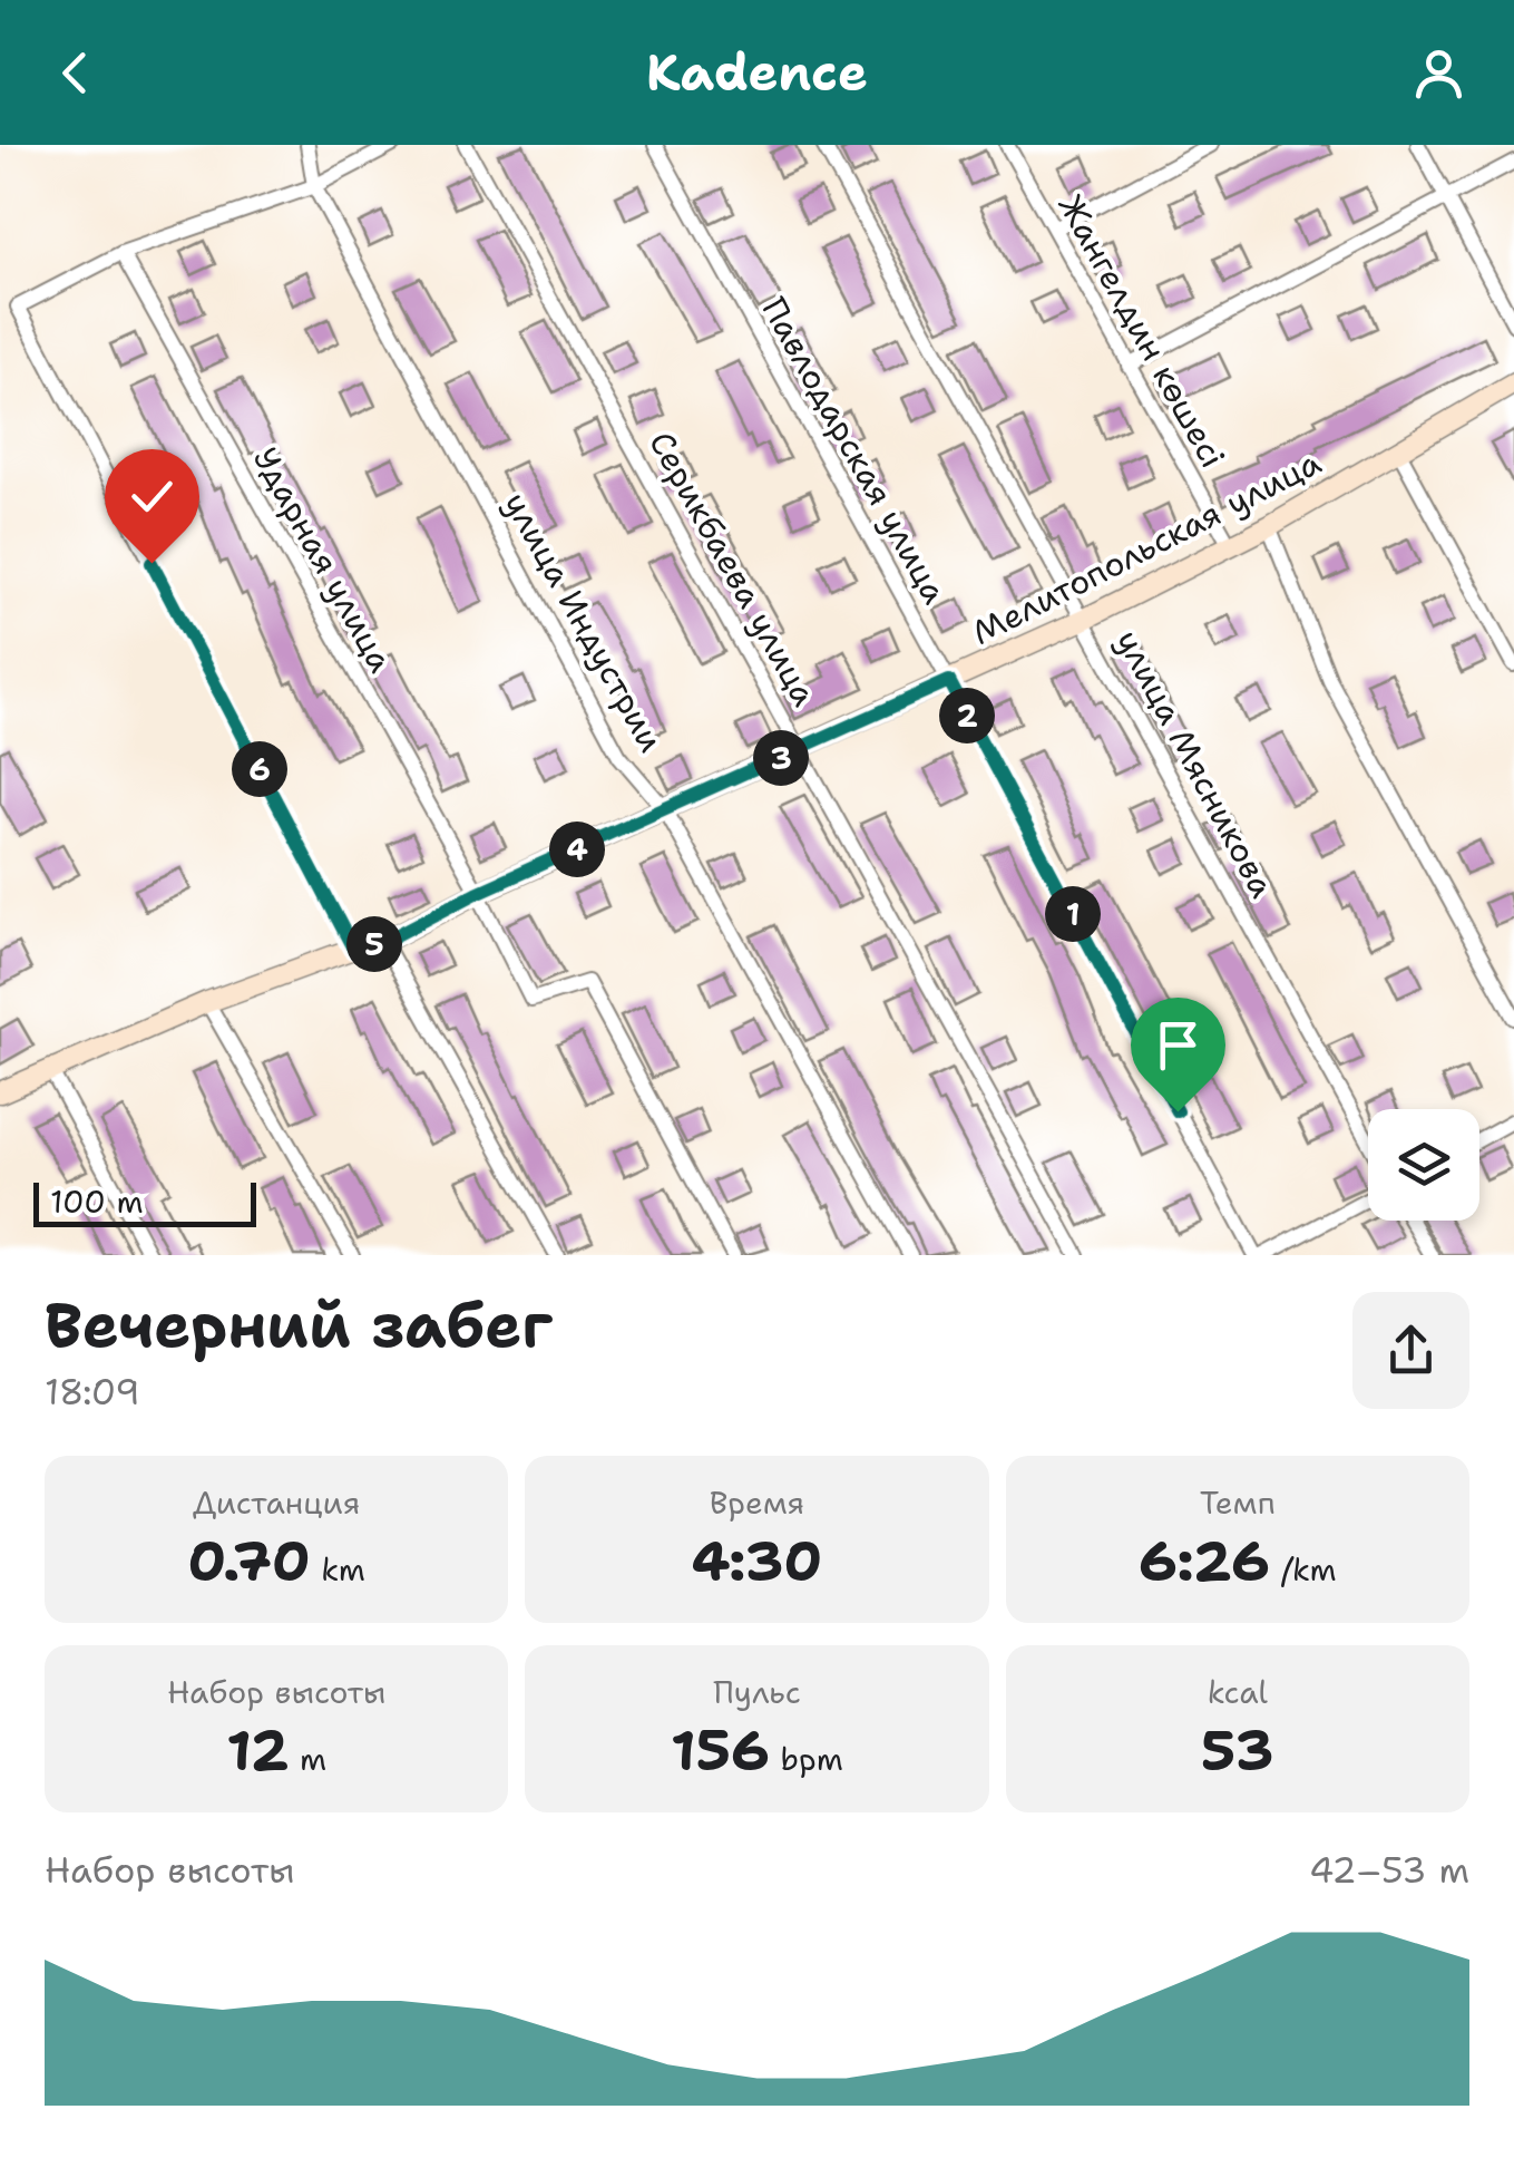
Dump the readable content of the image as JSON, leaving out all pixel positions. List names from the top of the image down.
{
  "streets": {
    "street": [
      "Жангелдин көшесі",
      "Павлодарская улица",
      "Мелитопольская улица",
      "Ударная улица",
      "Серикбаева улица",
      "улица Индустрии",
      "улица Мясникова"
    ]
  },
  "crossings": [
    ["Жангелдин көшесі", "Мелитопольская улица"],
    ["Павлодарская улица", "Мелитопольская улица"],
    ["Мелитопольская улица", "Ударная улица"],
    ["Мелитопольская улица", "Серикбаева улица"],
    ["Мелитопольская улица", "улица Индустрии"],
    ["Мелитопольская улица", "улица Мясникова"]
  ],
  "scale_bar": "100 m",
  "page": {
    "header": "Kadence",
    "pins": [
      "2",
      "3",
      "6",
      "4",
      "1",
      "5"
    ],
    "scale": "100 m",
    "heading": ["Вечерний забег", "18:09"],
    "stats": [
      ["Дистанция", "0.70 km"],
      ["Время", "4:30"],
      ["Темп", "6:26 /km"],
      ["Набор высоты", "12 m"],
      ["Пульс", "156 bpm"],
      ["kcal", "53"]
    ],
    "chart": ["Набор высоты", "42–53 m"]
  }
}
